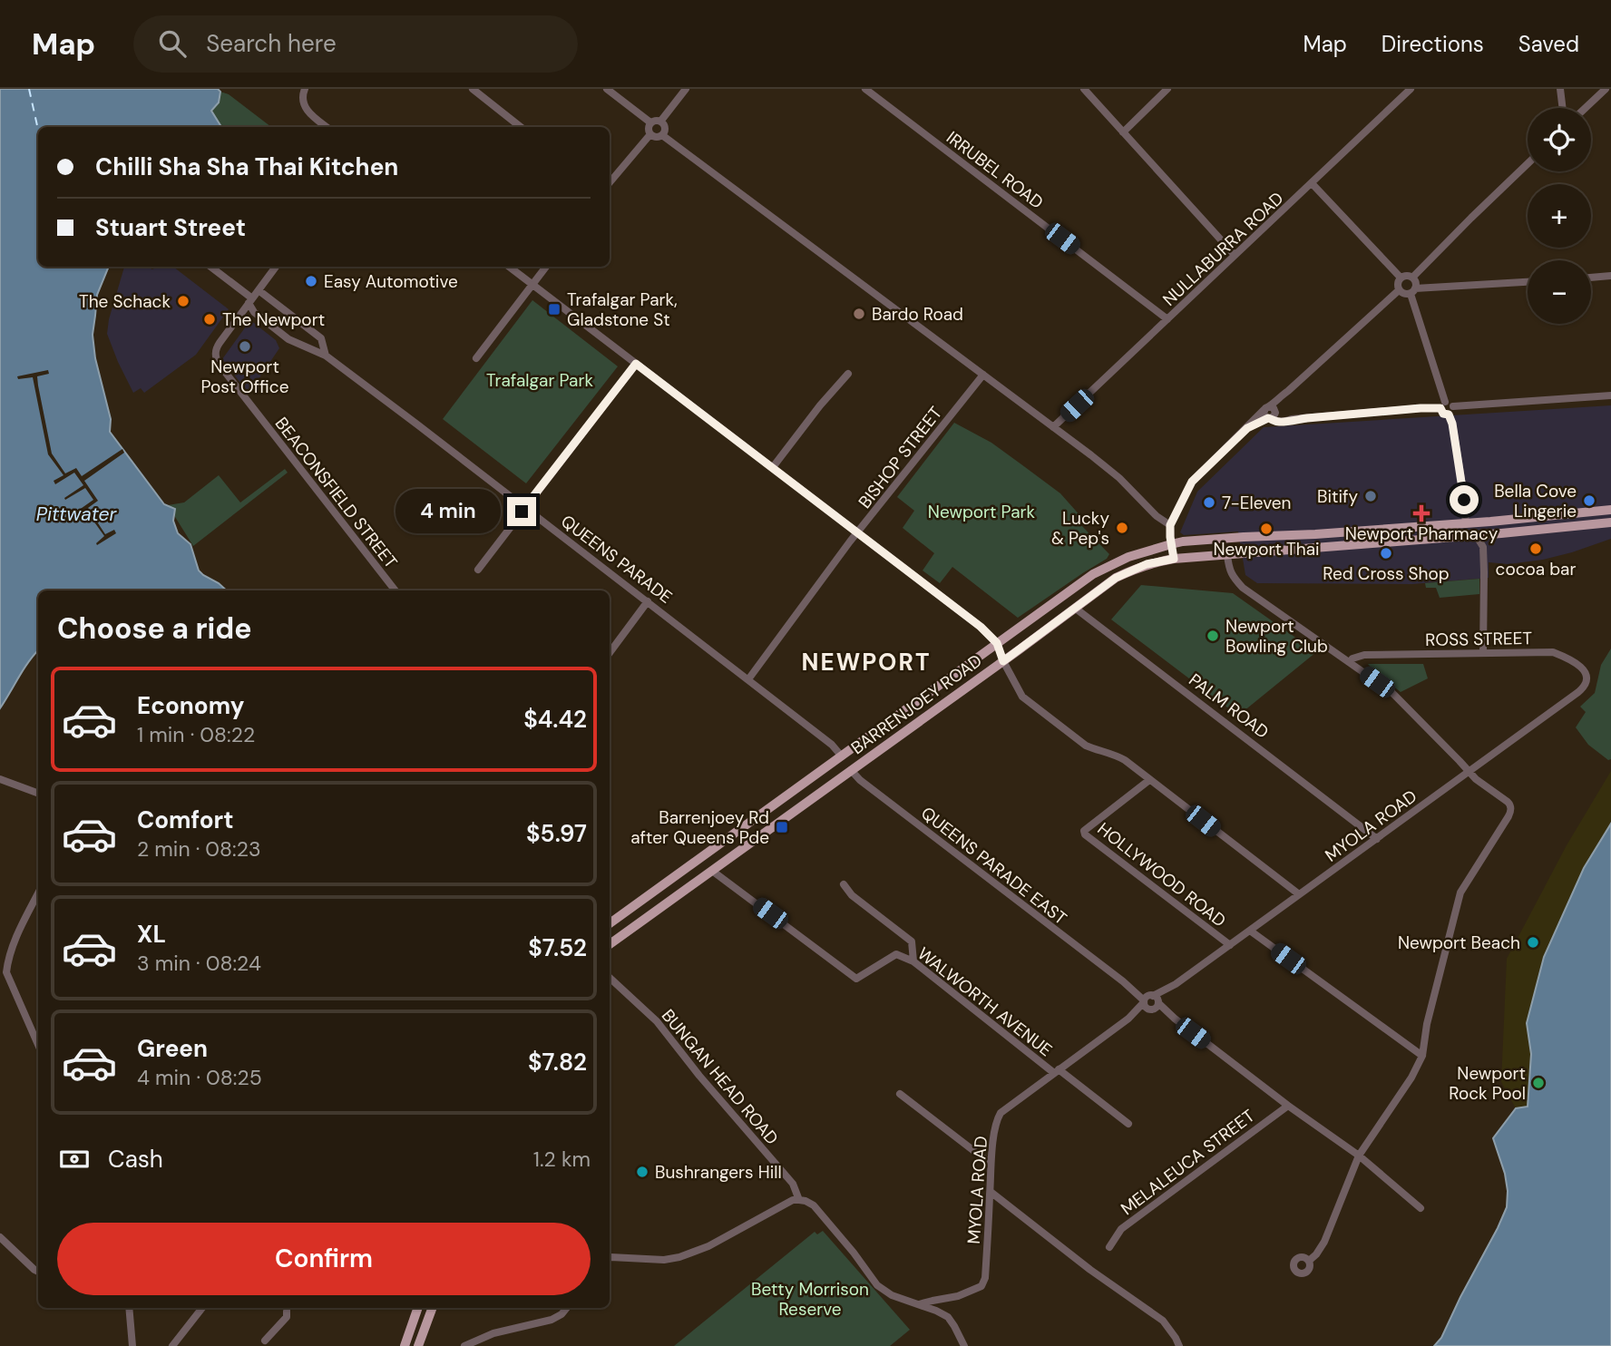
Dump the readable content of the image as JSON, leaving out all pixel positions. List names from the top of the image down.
{
  "streets": {
    "main road": ["QUEENS PARADE", "BARRENJOEY ROAD", "PALM ROAD"],
    "street": [
      "IRRUBEL ROAD",
      "NULLABURRA ROAD",
      "BISHOP STREET",
      "BEACONSFIELD STREET",
      "ROSS STREET",
      "MYOLA ROAD",
      "QUEENS PARADE EAST",
      "HOLLYWOOD ROAD",
      "WALWORTH AVENUE",
      "BUNGAN HEAD ROAD",
      "MELALEUCA STREET"
    ]
  },
  "crossings": [
    ["IRRUBEL ROAD", "NULLABURRA ROAD"],
    ["BISHOP STREET", "QUEENS PARADE"],
    ["BEACONSFIELD STREET", "QUEENS PARADE"],
    ["QUEENS PARADE", "BARRENJOEY ROAD"],
    ["QUEENS PARADE", "QUEENS PARADE EAST"],
    ["ROSS STREET", "MYOLA ROAD"],
    ["BARRENJOEY ROAD", "PALM ROAD"],
    ["BARRENJOEY ROAD", "QUEENS PARADE EAST"],
    ["BARRENJOEY ROAD", "WALWORTH AVENUE"],
    ["PALM ROAD", "MYOLA ROAD"],
    ["MYOLA ROAD", "QUEENS PARADE EAST"],
    ["MYOLA ROAD", "HOLLYWOOD ROAD"],
    ["MYOLA ROAD", "WALWORTH AVENUE"],
    ["MYOLA ROAD", "BUNGAN HEAD ROAD"],
    ["QUEENS PARADE EAST", "MELALEUCA STREET"]
  ],
  "districts": ["NEWPORT"],
  "water": ["Pittwater"],
  "parks": ["Trafalgar Park", "Newport Park", "Betty Morrison Reserve"],
  "places": {
    "other": [
      "Easy Automotive",
      "The Schack",
      "Bardo Road",
      "The Newport",
      "Newport Post Office",
      "Bitify",
      "Bella Cove Lingerie",
      "7-Eleven",
      "Lucky & Pep's",
      "Newport Thai",
      "cocoa bar",
      "Red Cross Shop",
      "Newport Bowling Club",
      "Newport Beach",
      "Newport Rock Pool",
      "Bushrangers Hill"
    ],
    "transit": ["Trafalgar Park, Gladstone St", "Barrenjoey Rd after Queens Pde"],
    "health": ["Newport Pharmacy"]
  },
  "page": {
    "header": "Map",
    "search": "Search here",
    "nav": ["Map", "Directions", "Saved"],
    "map_buttons": ["+", "−"],
    "banner": ["Chilli Sha Sha Thai Kitchen", "Stuart Street"],
    "bubble": "4 min",
    "heading": "Choose a ride",
    "list": [
      {
        "name": "Economy",
        "note": "1 min · 08:22",
        "value": "$4.42"
      },
      {
        "name": "Comfort",
        "note": "2 min · 08:23",
        "value": "$5.97"
      },
      {
        "name": "XL",
        "note": "3 min · 08:24",
        "value": "$7.52"
      },
      {
        "name": "Green",
        "note": "4 min · 08:25",
        "value": "$7.82"
      }
    ],
    "pay": ["Cash", "1.2 km"],
    "buttons": "Confirm"
  }
}
